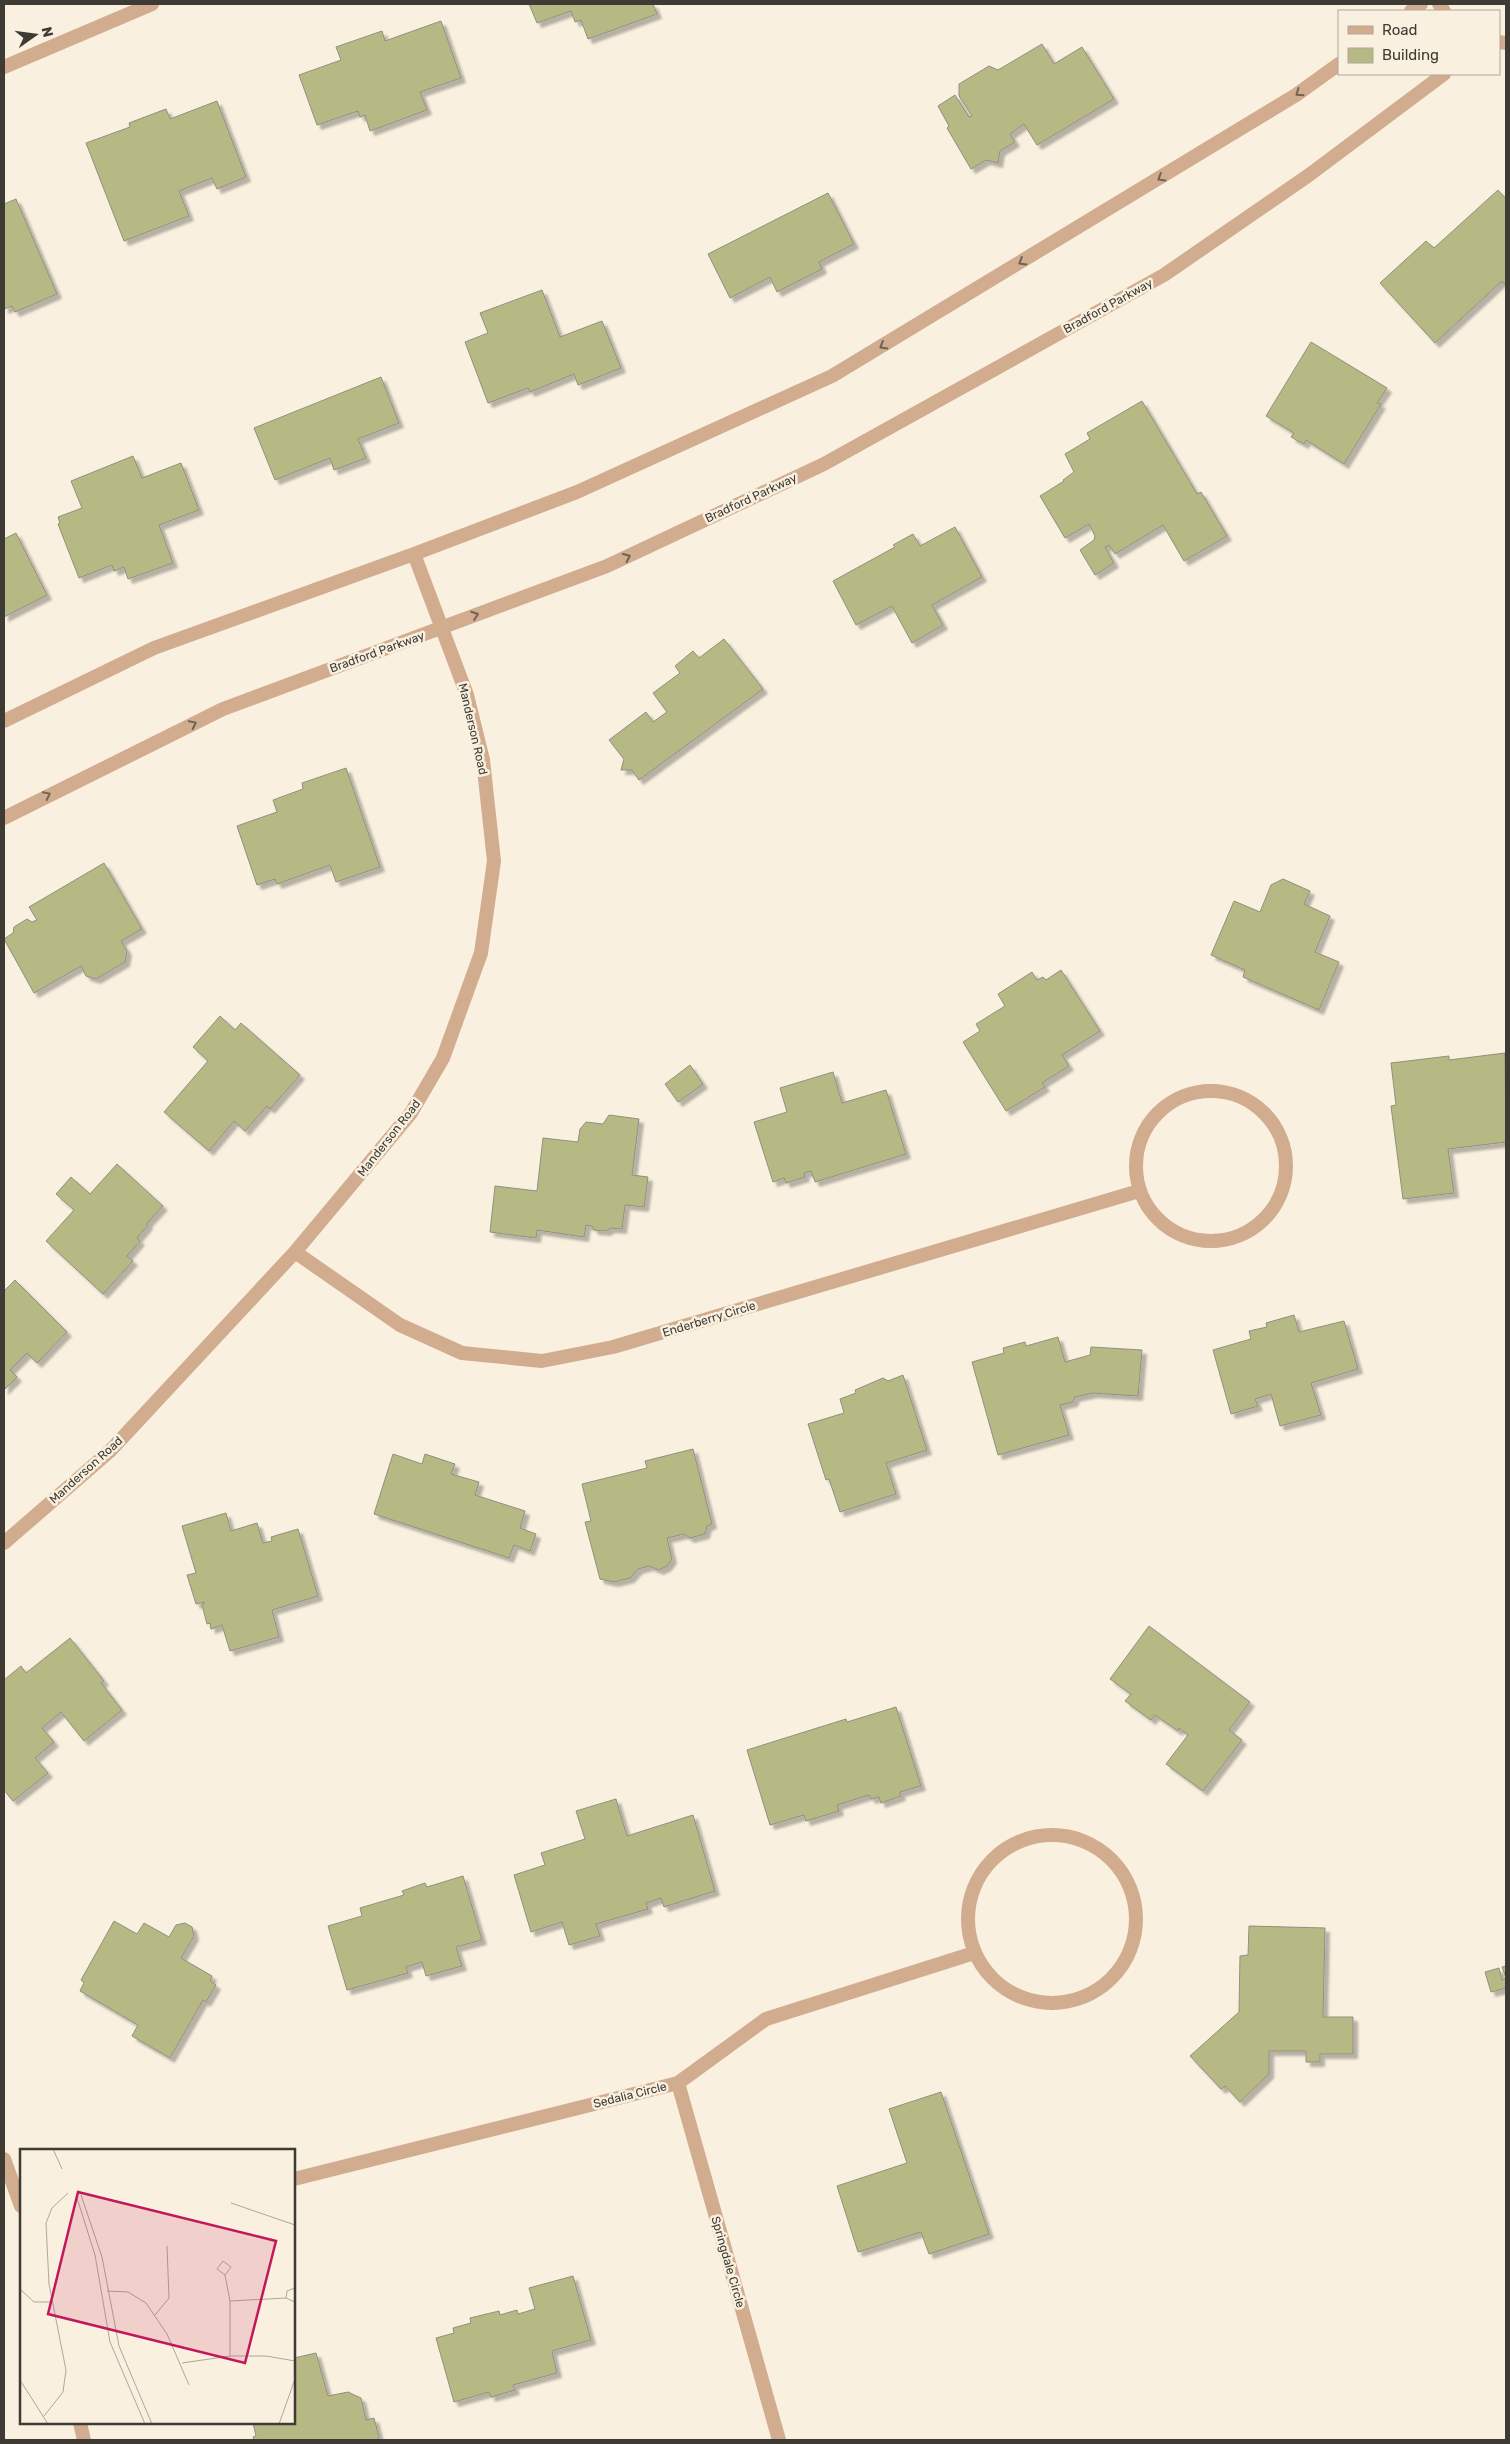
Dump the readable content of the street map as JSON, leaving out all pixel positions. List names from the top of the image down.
{
  "streets": {
    "street": [
      "Bradford Parkway",
      "Manderson Road",
      "Enderberry Circle",
      "Sedalia Circle",
      "Springdale Circle"
    ]
  },
  "crossings": [
    ["Bradford Parkway", "Manderson Road"],
    ["Manderson Road", "Enderberry Circle"],
    ["Sedalia Circle", "Springdale Circle"]
  ],
  "legend": ["Road", "Building"],
  "north": "right"
}
